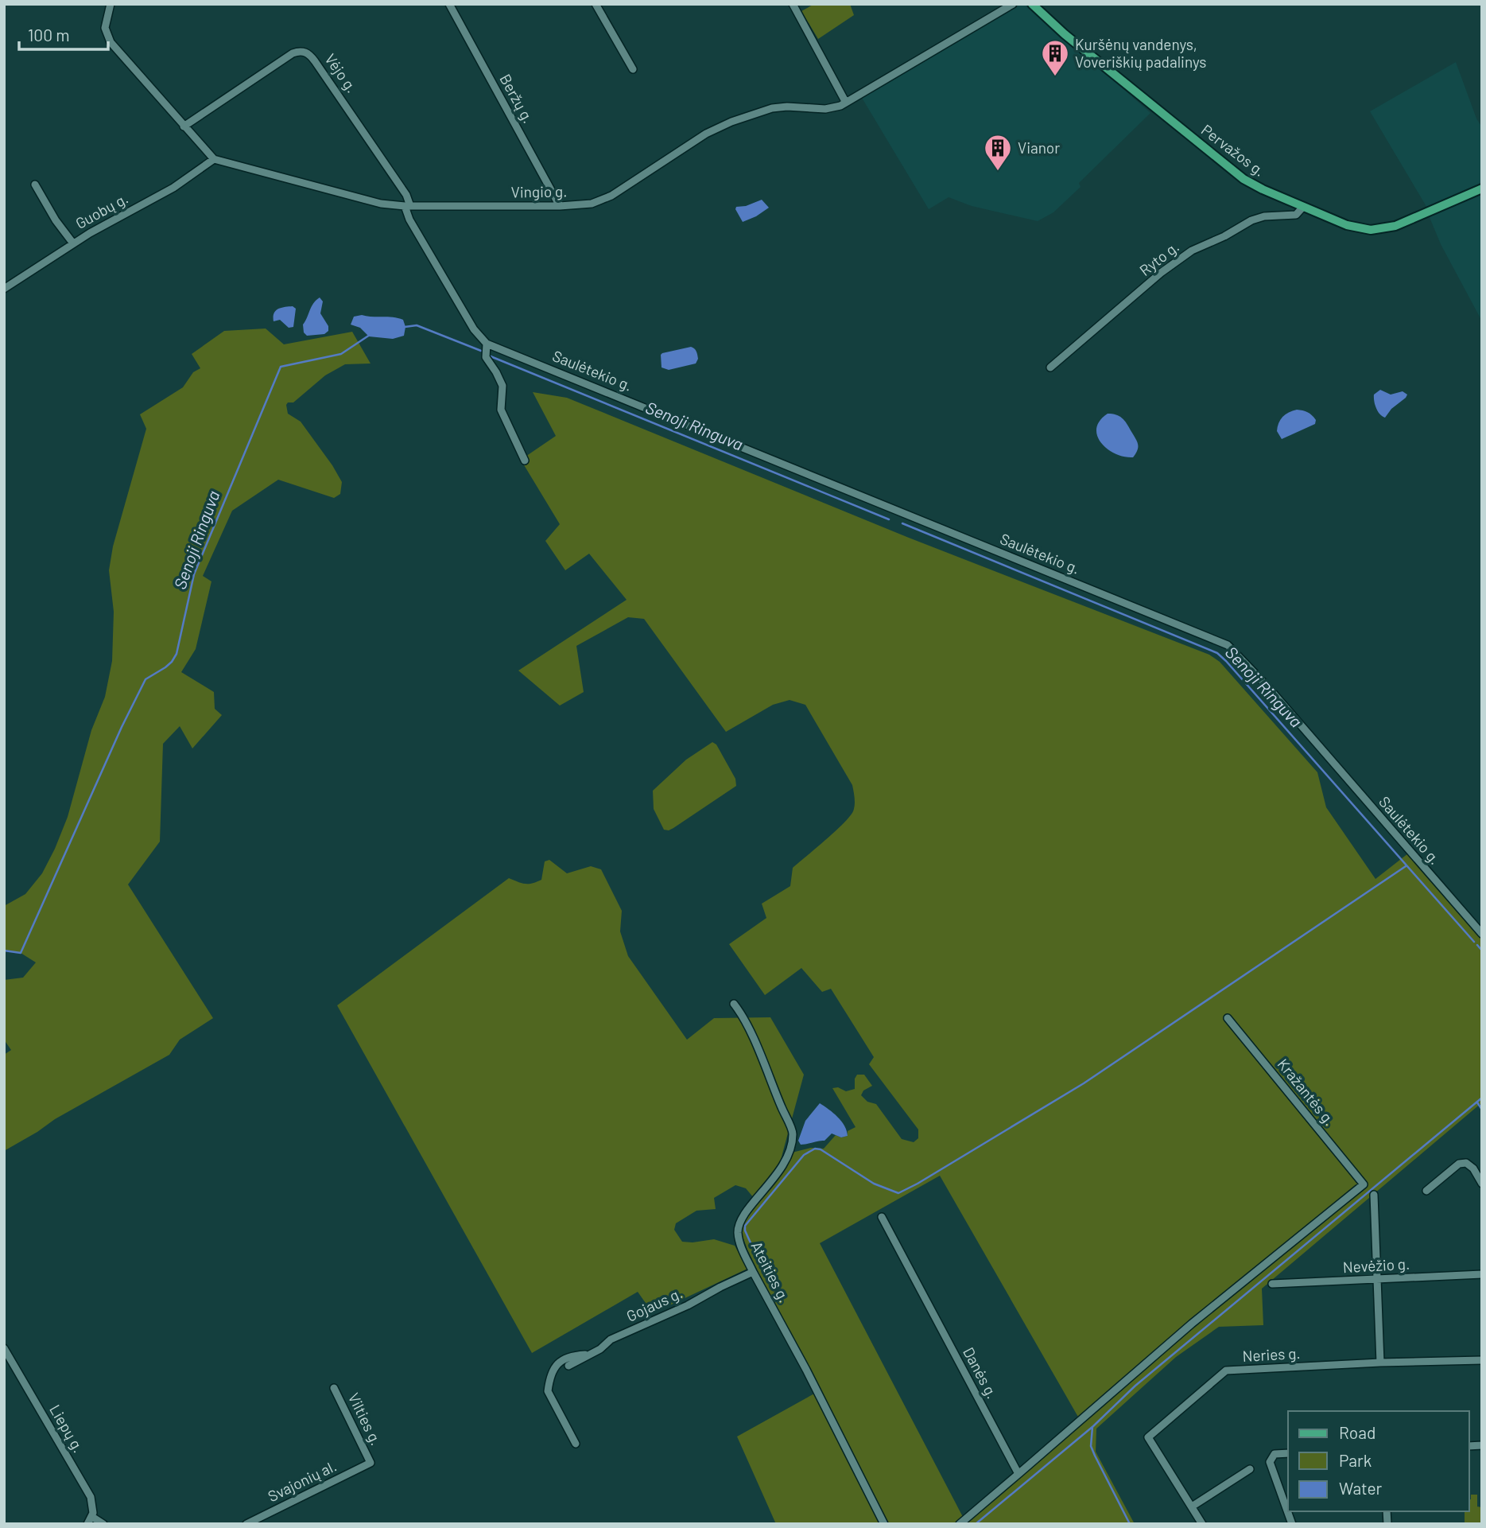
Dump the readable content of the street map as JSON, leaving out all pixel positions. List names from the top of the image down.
{
  "streets": {
    "main road": ["Pervažos g."],
    "street": [
      "Vėjo g.",
      "Beržų g.",
      "Vingio g.",
      "Guobų g.",
      "Ryto g.",
      "Saulėtekio g.",
      "Kražantės g.",
      "Nevėžio g.",
      "Ateities g.",
      "Gojaus g.",
      "Neries g.",
      "Danės g.",
      "Vilties g.",
      "Liepų g.",
      "Svajonių al."
    ]
  },
  "crossings": [
    ["Vėjo g.", "Vingio g."],
    ["Beržų g.", "Vingio g."],
    ["Pervažos g.", "Ryto g."],
    ["Vingio g.", "Guobų g."],
    ["Kražantės g.", "Danės g."],
    ["Ateities g.", "Gojaus g."],
    ["Vilties g.", "Svajonių al."]
  ],
  "water": ["Senoji Ringuva"],
  "places": {
    "building": ["Kuršėnų vandenys, Voveriškių padalinys", "Vianor"]
  },
  "legend": ["Road", "Park", "Water"],
  "scale_bar": "100 m"
}
